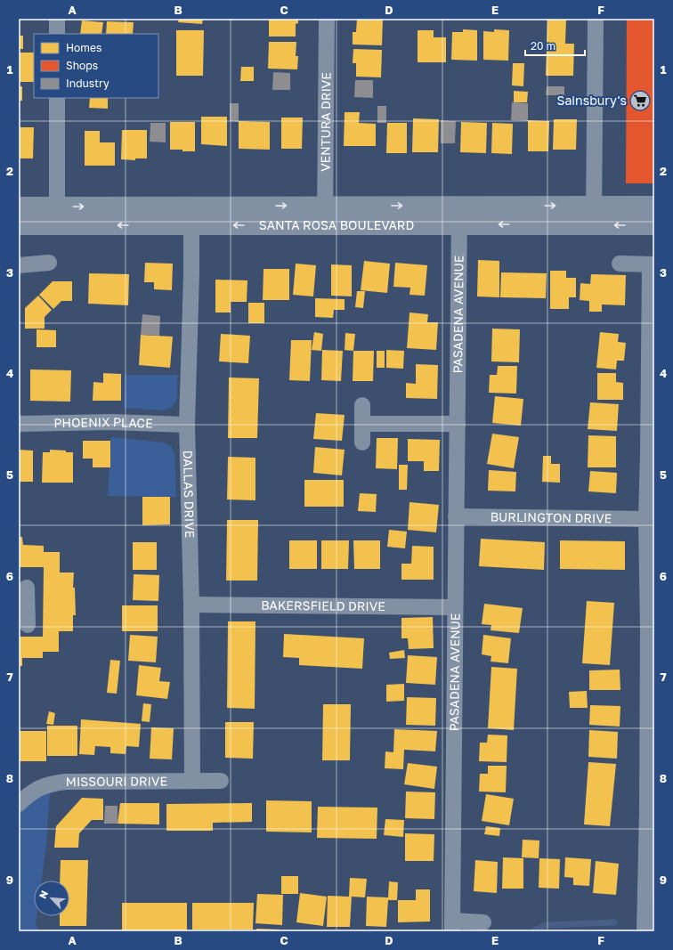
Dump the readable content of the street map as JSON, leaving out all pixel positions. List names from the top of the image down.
{
  "streets": {
    "street": [
      "VENTURA DRIVE",
      "SANTA ROSA BOULEVARD",
      "PASADENA AVENUE",
      "PHOENIX PLACE",
      "DALLAS DRIVE",
      "BURLINGTON DRIVE",
      "BAKERSFIELD DRIVE",
      "MISSOURI DRIVE"
    ]
  },
  "crossings": [
    ["VENTURA DRIVE", "SANTA ROSA BOULEVARD"],
    ["SANTA ROSA BOULEVARD", "PASADENA AVENUE"],
    ["SANTA ROSA BOULEVARD", "DALLAS DRIVE"],
    ["PASADENA AVENUE", "BURLINGTON DRIVE"],
    ["PASADENA AVENUE", "BAKERSFIELD DRIVE"],
    ["PHOENIX PLACE", "DALLAS DRIVE"],
    ["DALLAS DRIVE", "BAKERSFIELD DRIVE"],
    ["DALLAS DRIVE", "MISSOURI DRIVE"]
  ],
  "places": {
    "supermarket": ["Sainsbury's"]
  },
  "legend": ["Homes", "Shops", "Industry"],
  "scale_bar": "20 m",
  "north": "top left",
  "grid": {
    "columns": [
      "A",
      "B",
      "C",
      "D",
      "E",
      "F"
    ],
    "rows": [
      "1",
      "2",
      "3",
      "4",
      "5",
      "6",
      "7",
      "8",
      "9"
    ]
  }
}
